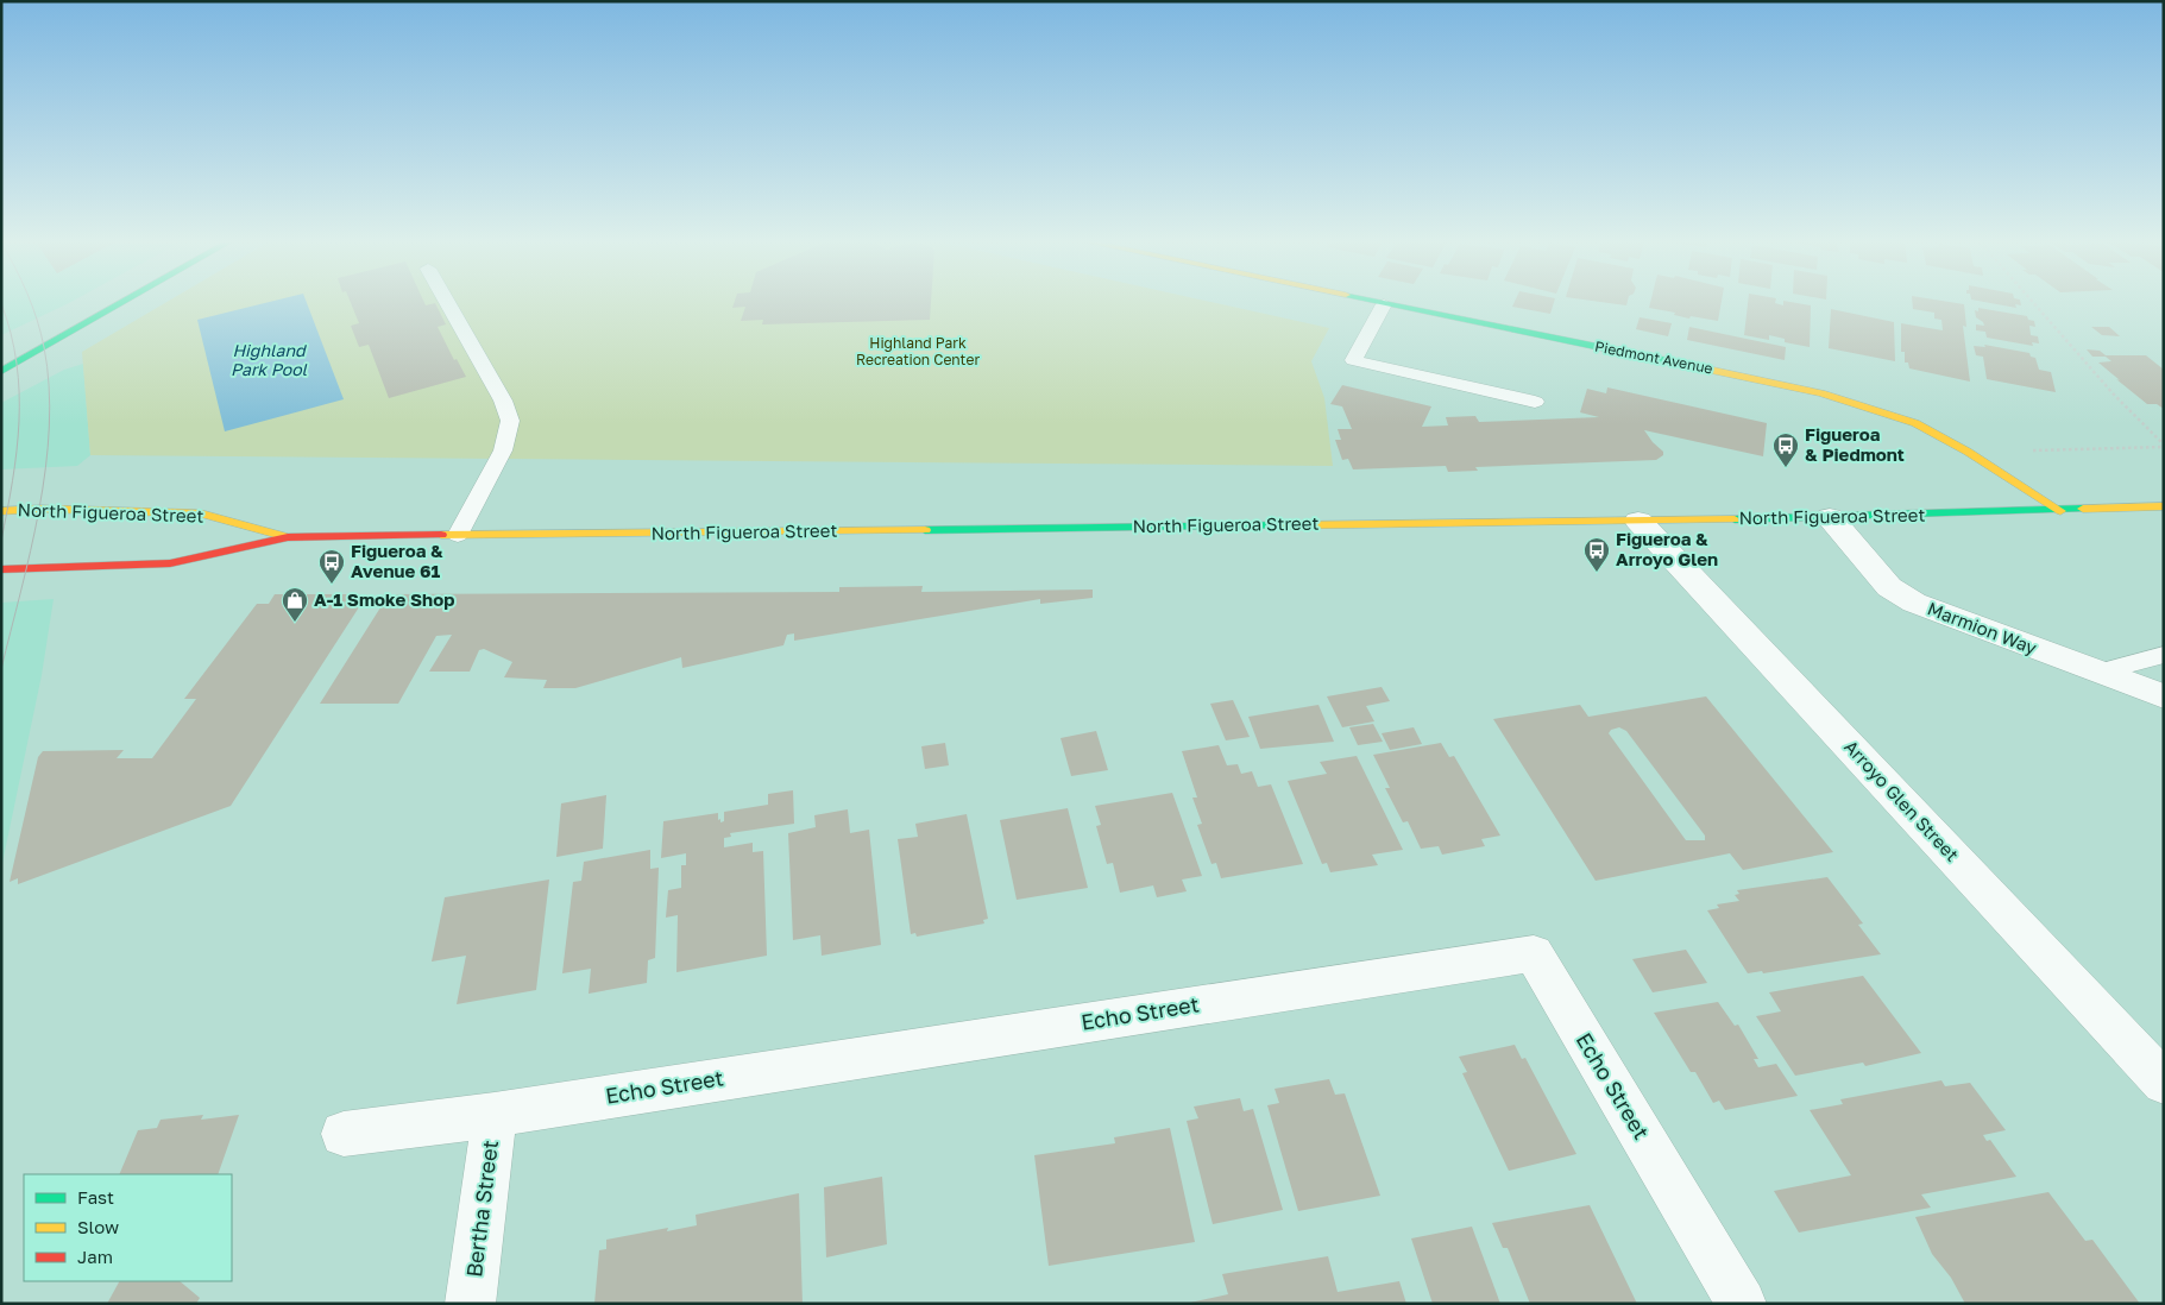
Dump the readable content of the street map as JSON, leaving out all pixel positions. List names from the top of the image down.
{
  "streets": {
    "main road": ["Piedmont Avenue", "North Figueroa Street"],
    "street": [
      "Marmion Way",
      "Arroyo Glen Street",
      "Echo Street",
      "Bertha Street"
    ]
  },
  "crossings": [
    ["Piedmont Avenue", "North Figueroa Street"],
    ["North Figueroa Street", "Marmion Way"],
    ["North Figueroa Street", "Arroyo Glen Street"],
    ["Echo Street", "Bertha Street"]
  ],
  "water": ["Highland Park Pool"],
  "parks": ["Highland Park Recreation Center"],
  "places": {
    "bus stop": ["Figueroa & Piedmont", "Figueroa & Arroyo Glen", "Figueroa & Avenue 61"],
    "shop": ["A-1 Smoke Shop"]
  },
  "legend": ["Fast", "Slow", "Jam"]
}
